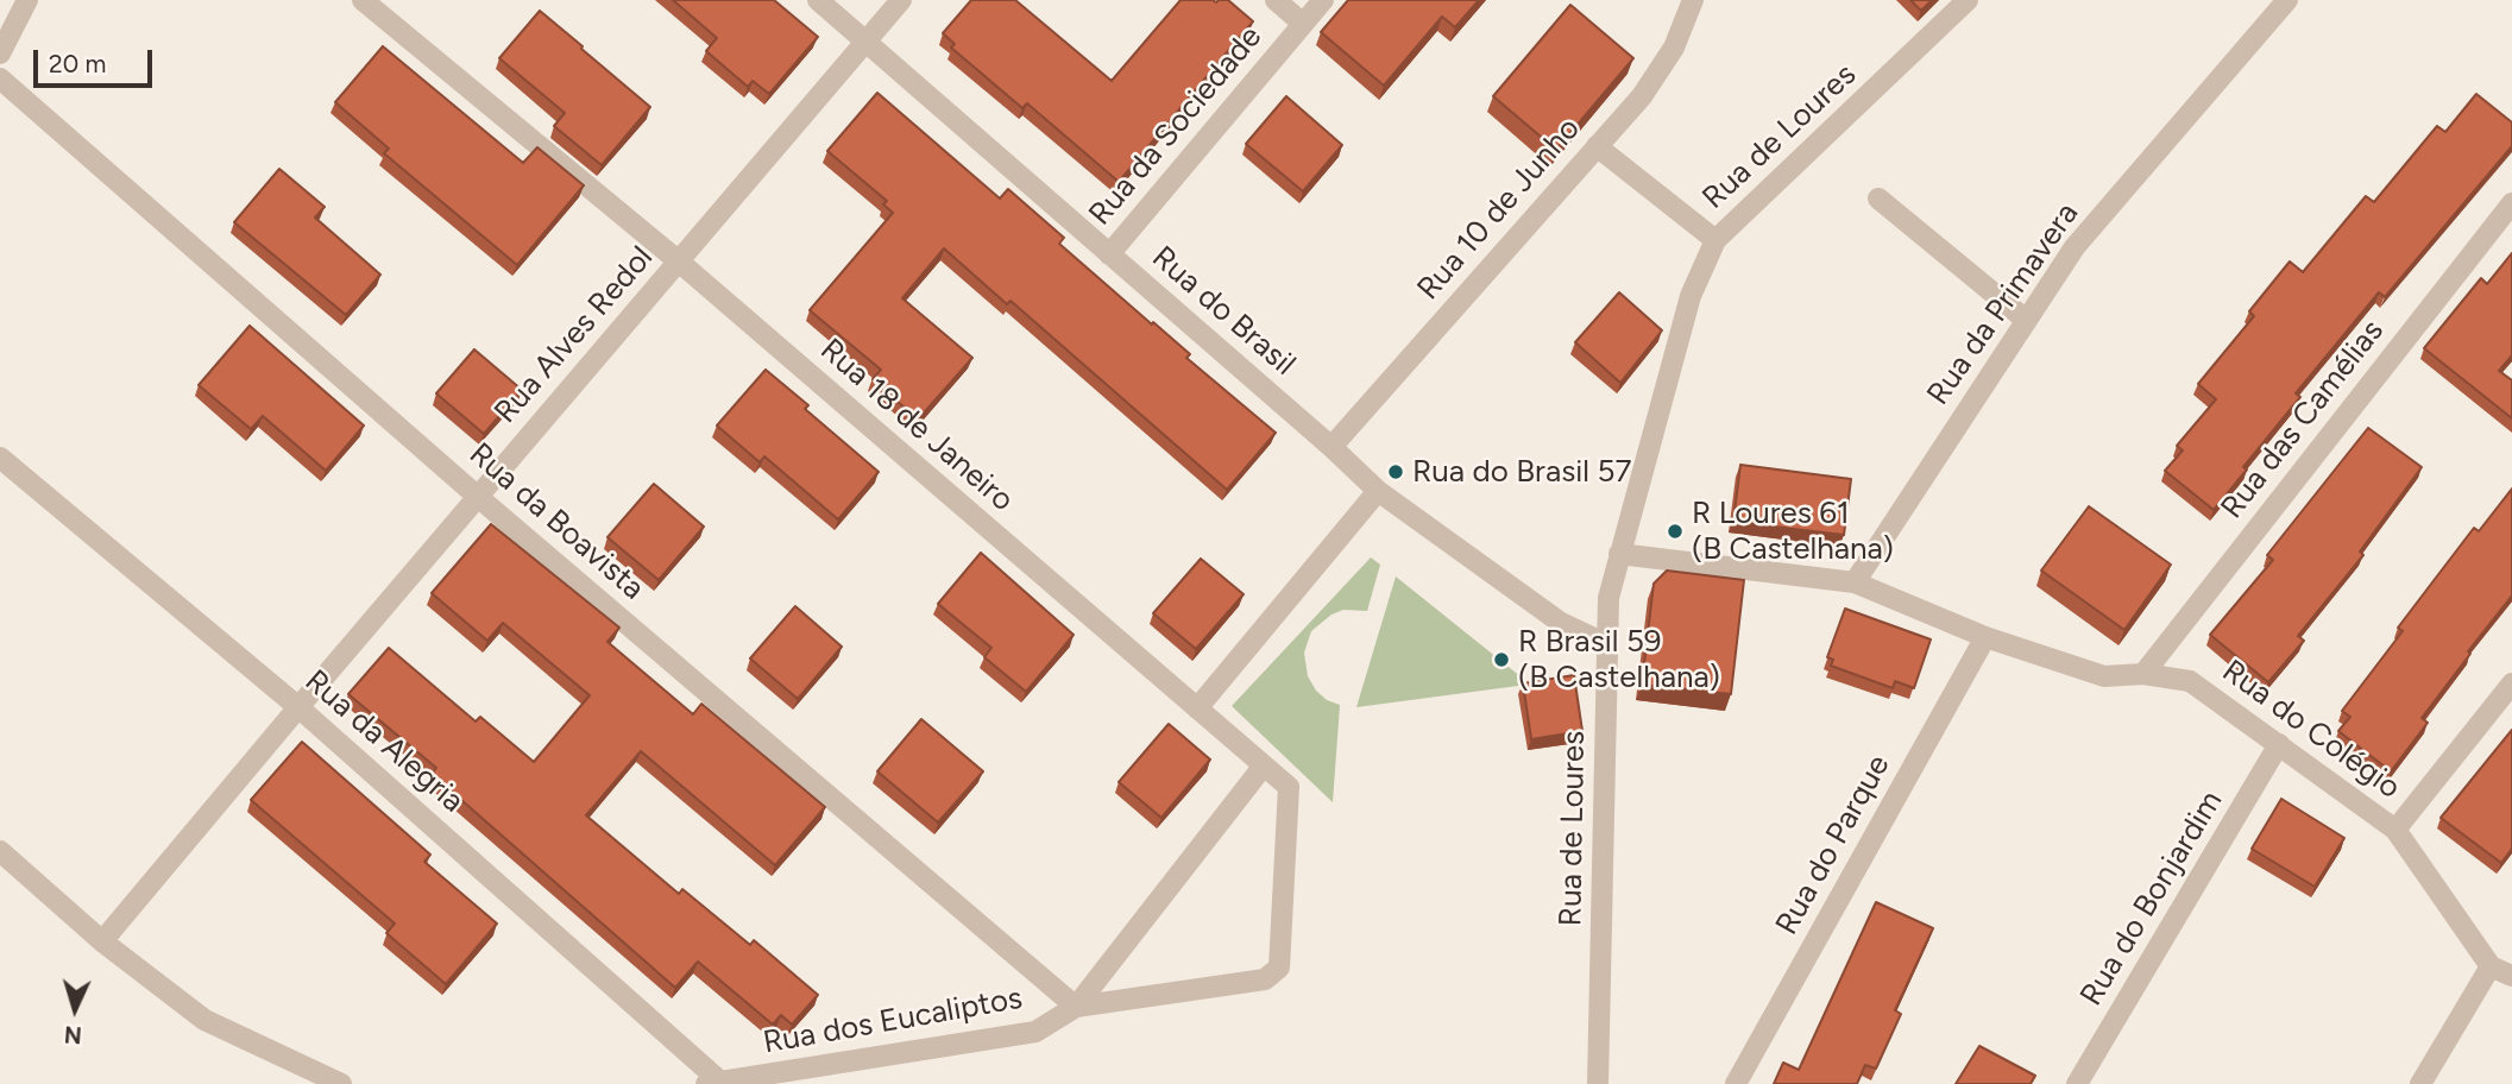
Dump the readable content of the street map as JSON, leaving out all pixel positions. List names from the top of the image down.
{
  "streets": {
    "street": [
      "Rua da Sociedade",
      "Rua de Loures",
      "Rua 10 de Junho",
      "Rua da Primavera",
      "Rua do Brasil",
      "Rua Alves Redol",
      "Rua das Camélias",
      "Rua 18 de Janeiro",
      "Rua da Boavista",
      "Rua do Colégio",
      "Rua da Alegria",
      "Rua do Parque",
      "Rua do Bonjardim",
      "Rua dos Eucaliptos"
    ]
  },
  "crossings": [
    ["Rua da Sociedade", "Rua do Brasil"],
    ["Rua de Loures", "Rua do Brasil"],
    ["Rua de Loures", "Rua do Colégio"],
    ["Rua 10 de Junho", "Rua do Brasil"],
    ["Rua da Primavera", "Rua do Colégio"],
    ["Rua do Brasil", "Rua Alves Redol"],
    ["Rua Alves Redol", "Rua 18 de Janeiro"],
    ["Rua Alves Redol", "Rua da Boavista"],
    ["Rua Alves Redol", "Rua da Alegria"],
    ["Rua das Camélias", "Rua do Colégio"],
    ["Rua 18 de Janeiro", "Rua dos Eucaliptos"],
    ["Rua da Boavista", "Rua dos Eucaliptos"],
    ["Rua do Colégio", "Rua do Parque"],
    ["Rua do Colégio", "Rua do Bonjardim"],
    ["Rua da Alegria", "Rua dos Eucaliptos"]
  ],
  "places": ["Rua do Brasil 57", "R Loures 61 (B Castelhana)", "R Brasil 59 (B Castelhana)"],
  "scale_bar": "20 m",
  "north": "bottom"
}
